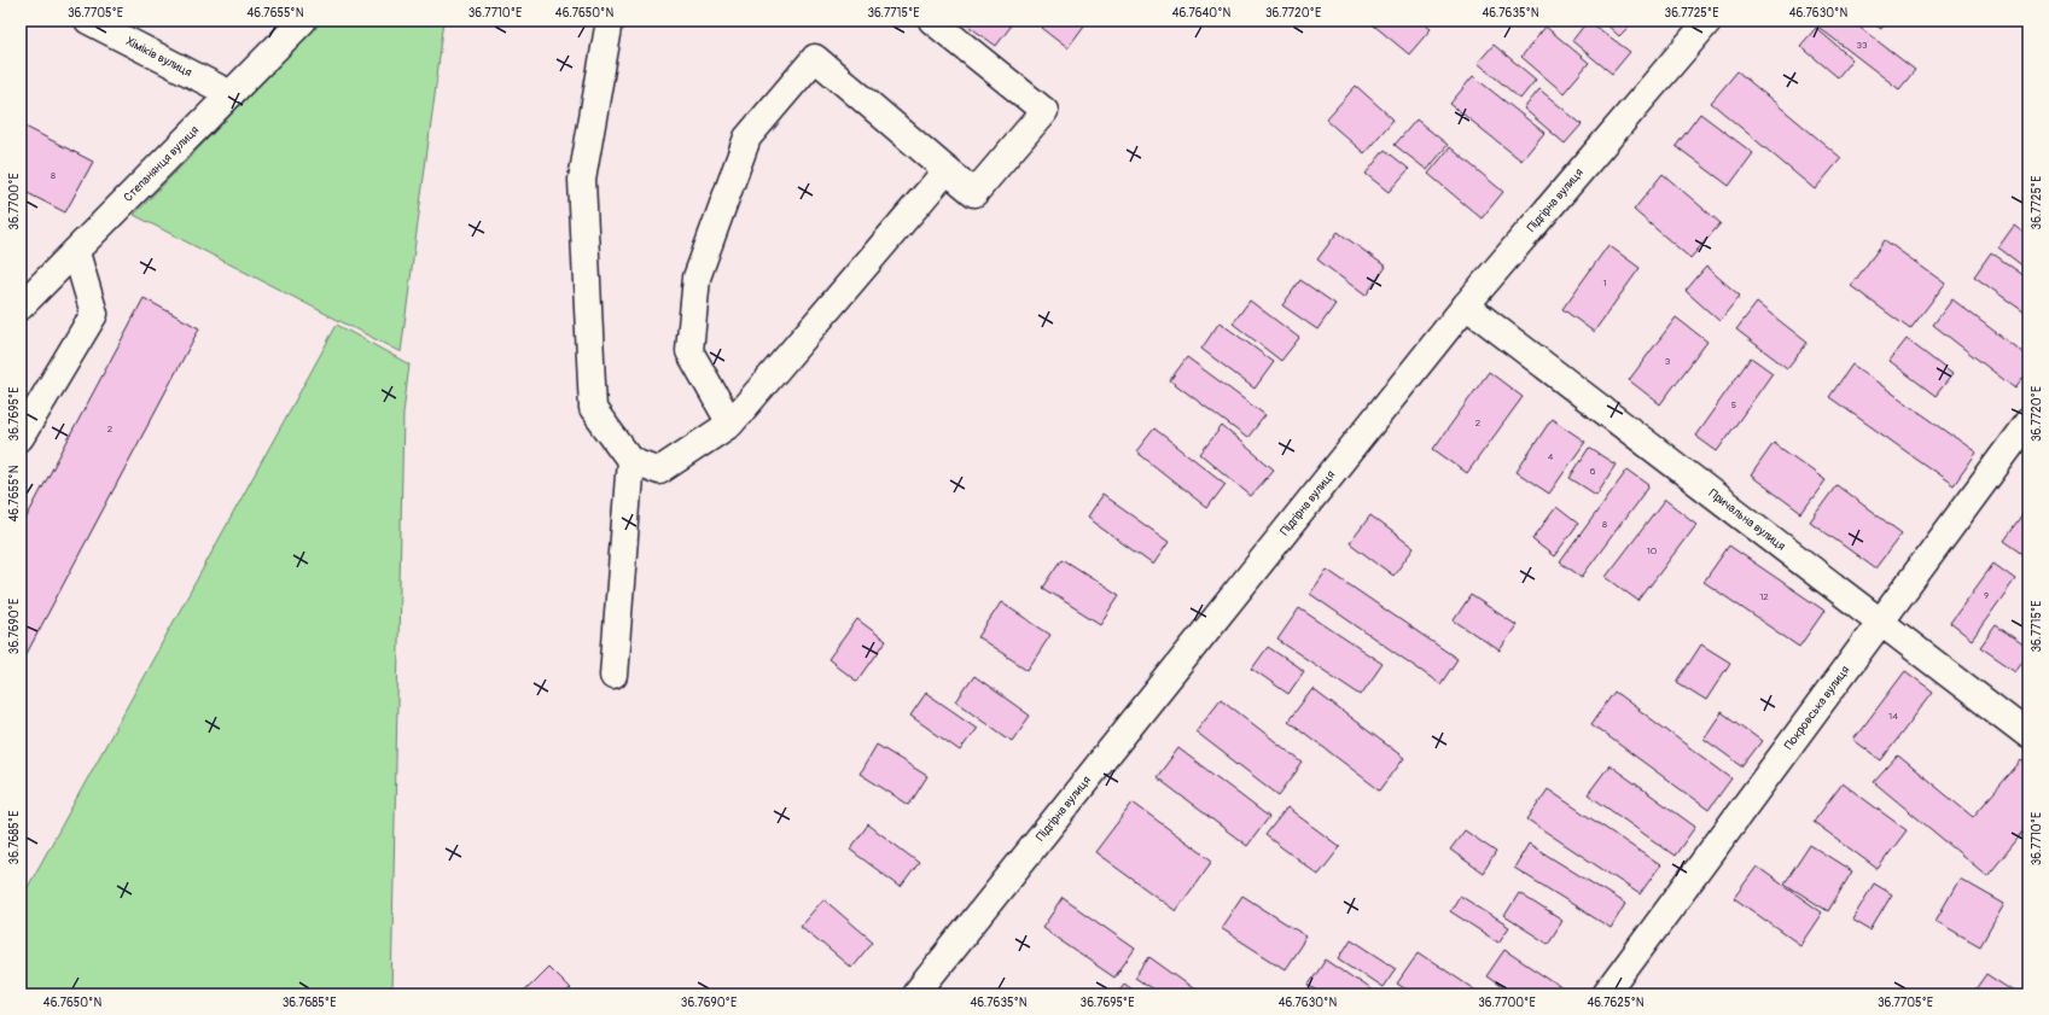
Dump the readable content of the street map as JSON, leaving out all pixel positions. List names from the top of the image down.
{
  "streets": {
    "street": [
      "Хіміків вулиця",
      "Степанянця вулиця",
      "Підгірна вулиця",
      "Причальна вулиця",
      "Покровська вулиця"
    ]
  },
  "crossings": [
    ["Хіміків вулиця", "Степанянця вулиця"],
    ["Підгірна вулиця", "Причальна вулиця"],
    ["Причальна вулиця", "Покровська вулиця"]
  ],
  "house_numbers": [
    "33",
    "8",
    "1",
    "3",
    "5",
    "2",
    "2",
    "4",
    "6",
    "8",
    "10",
    "9",
    "12",
    "14"
  ],
  "coordinates": [
    "36.7705°E",
    "46.7655°N",
    "36.7710°E",
    "46.7650°N",
    "36.7715°E",
    "46.7640°N",
    "36.7720°E",
    "46.7635°N",
    "36.7725°E",
    "46.7630°N",
    "36.7700°E",
    "36.7695°E",
    "36.7690°E",
    "36.7685°E",
    "46.7625°N"
  ]
}
